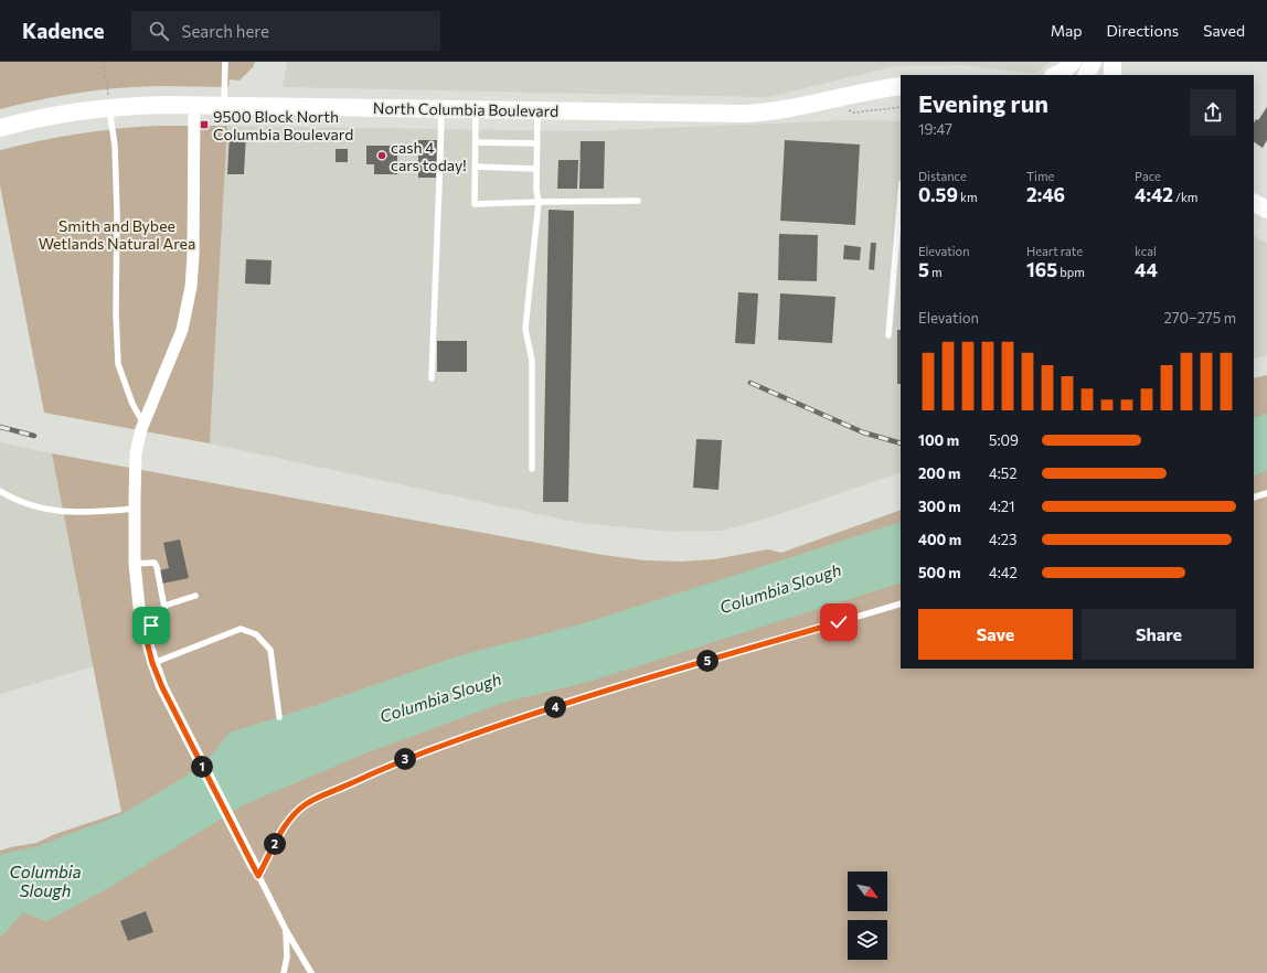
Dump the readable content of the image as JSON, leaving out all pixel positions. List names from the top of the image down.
{
  "streets": {
    "main road": ["North Columbia Boulevard"]
  },
  "water": ["Columbia Slough"],
  "parks": ["Smith and Bybee Wetlands Natural Area"],
  "places": {
    "transit": ["9500 Block North Columbia Boulevard"],
    "other": ["cash 4 cars today!"]
  },
  "north": "bottom right",
  "page": {
    "header": "Kadence",
    "search": "Search here",
    "nav": ["Map", "Directions", "Saved"],
    "heading": ["Evening run", "19:47"],
    "stats": [
      ["Distance", "0.59 km"],
      ["Time", "2:46"],
      ["Pace", "4:42 /km"],
      ["Elevation", "5 m"],
      ["Heart rate", "165 bpm"],
      ["kcal", "44"]
    ],
    "chart": ["Elevation", "270–275 m"],
    "list": [
      {
        "name": "100 m",
        "note": "5:09"
      },
      {
        "name": "200 m",
        "note": "4:52"
      },
      {
        "name": "300 m",
        "note": "4:21"
      },
      {
        "name": "400 m",
        "note": "4:23"
      },
      {
        "name": "500 m",
        "note": "4:42"
      }
    ],
    "buttons": ["Save", "Share"],
    "pins": [
      "5",
      "4",
      "3",
      "1",
      "2"
    ]
  }
}
